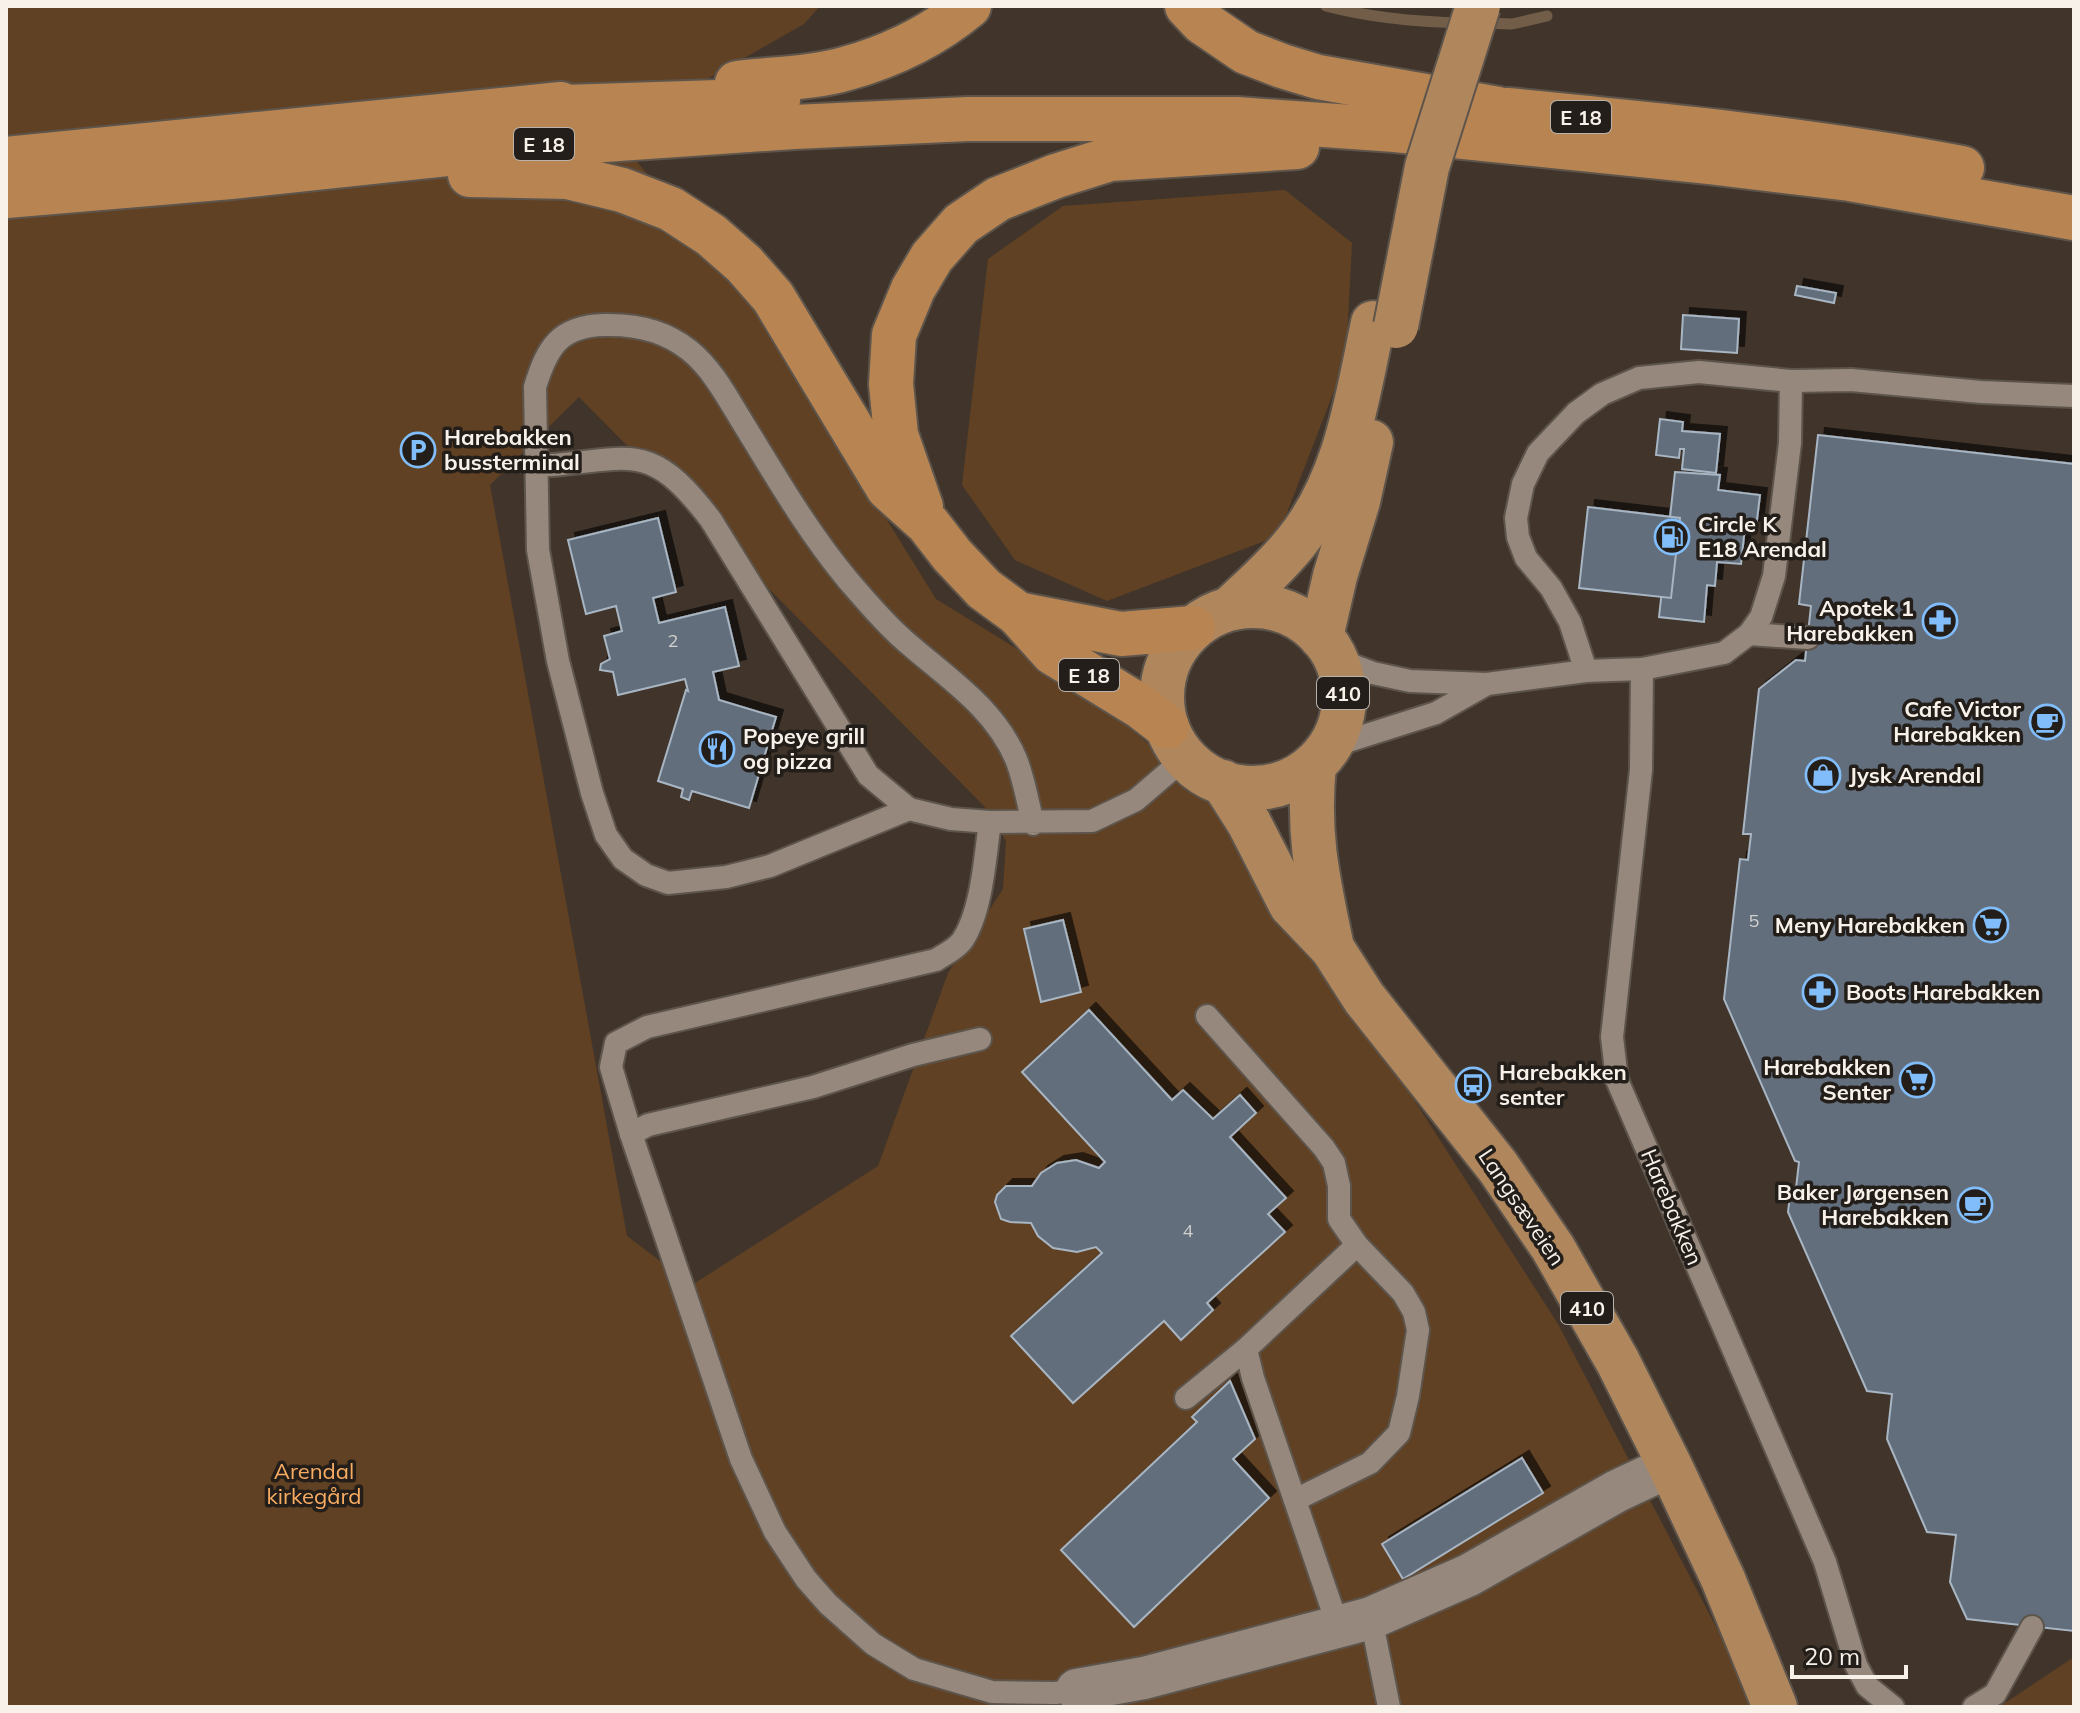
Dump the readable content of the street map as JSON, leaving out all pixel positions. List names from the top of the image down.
{
  "streets": {
    "highway": ["E 18"],
    "main road": ["410", "Langsæveien"],
    "lane": ["Harebakken"]
  },
  "crossings": [
    ["E 18", "410"],
    ["E 18", "Langsæveien"],
    ["410", "Langsæveien"]
  ],
  "parks": ["Arendal kirkegård"],
  "places": {
    "parking": ["Harebakken bussterminal"],
    "fuel station": ["Circle K E18 Arendal"],
    "pharmacy": ["Apotek 1 Harebakken", "Boots Harebakken"],
    "cafe": ["Cafe Victor Harebakken", "Baker Jørgensen Harebakken"],
    "restaurant": ["Popeye grill og pizza"],
    "shop": ["Jysk Arendal"],
    "supermarket": ["Meny Harebakken", "Harebakken Senter"],
    "bus stop": ["Harebakken senter"]
  },
  "house_numbers": ["2", "5", "4"],
  "scale_bar": "20 m"
}
